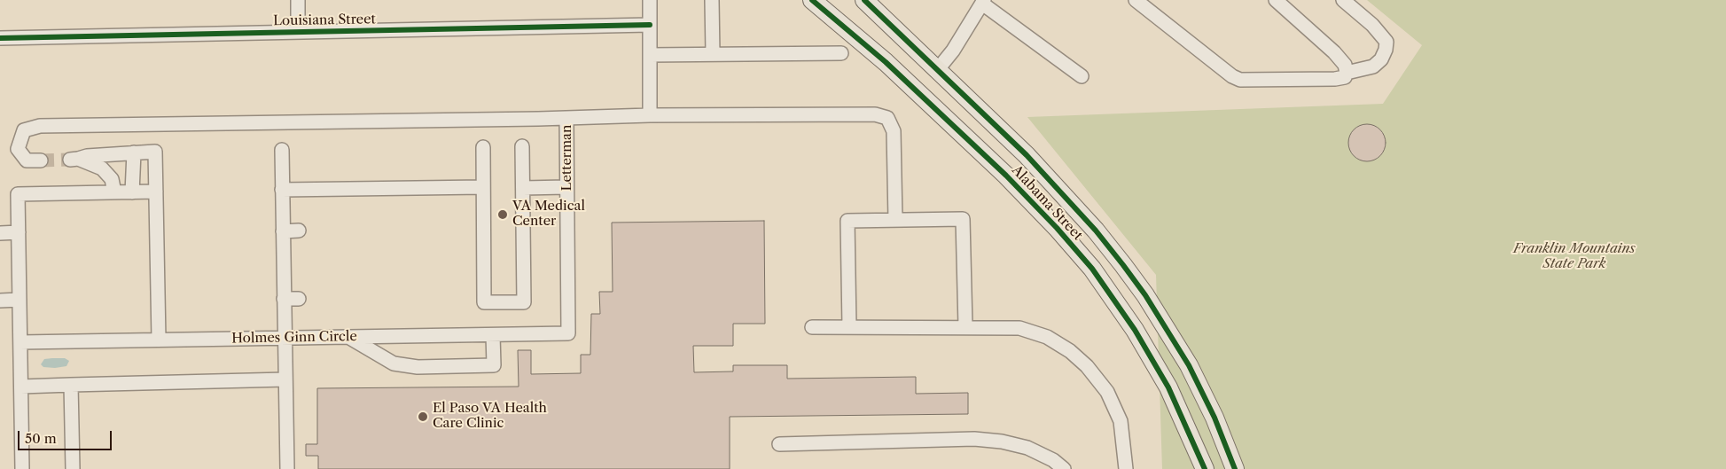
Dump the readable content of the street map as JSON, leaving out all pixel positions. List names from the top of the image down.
{
  "streets": {
    "main road": ["Alabama Street"],
    "street": ["Louisiana Street", "Letterman", "Holmes Ginn Circle"]
  },
  "crossings": [
    ["Letterman", "Holmes Ginn Circle"]
  ],
  "parks": ["Franklin Mountains State Park"],
  "places": ["VA Medical Center", "El Paso VA Health Care Clinic"],
  "scale_bar": "50 m"
}
